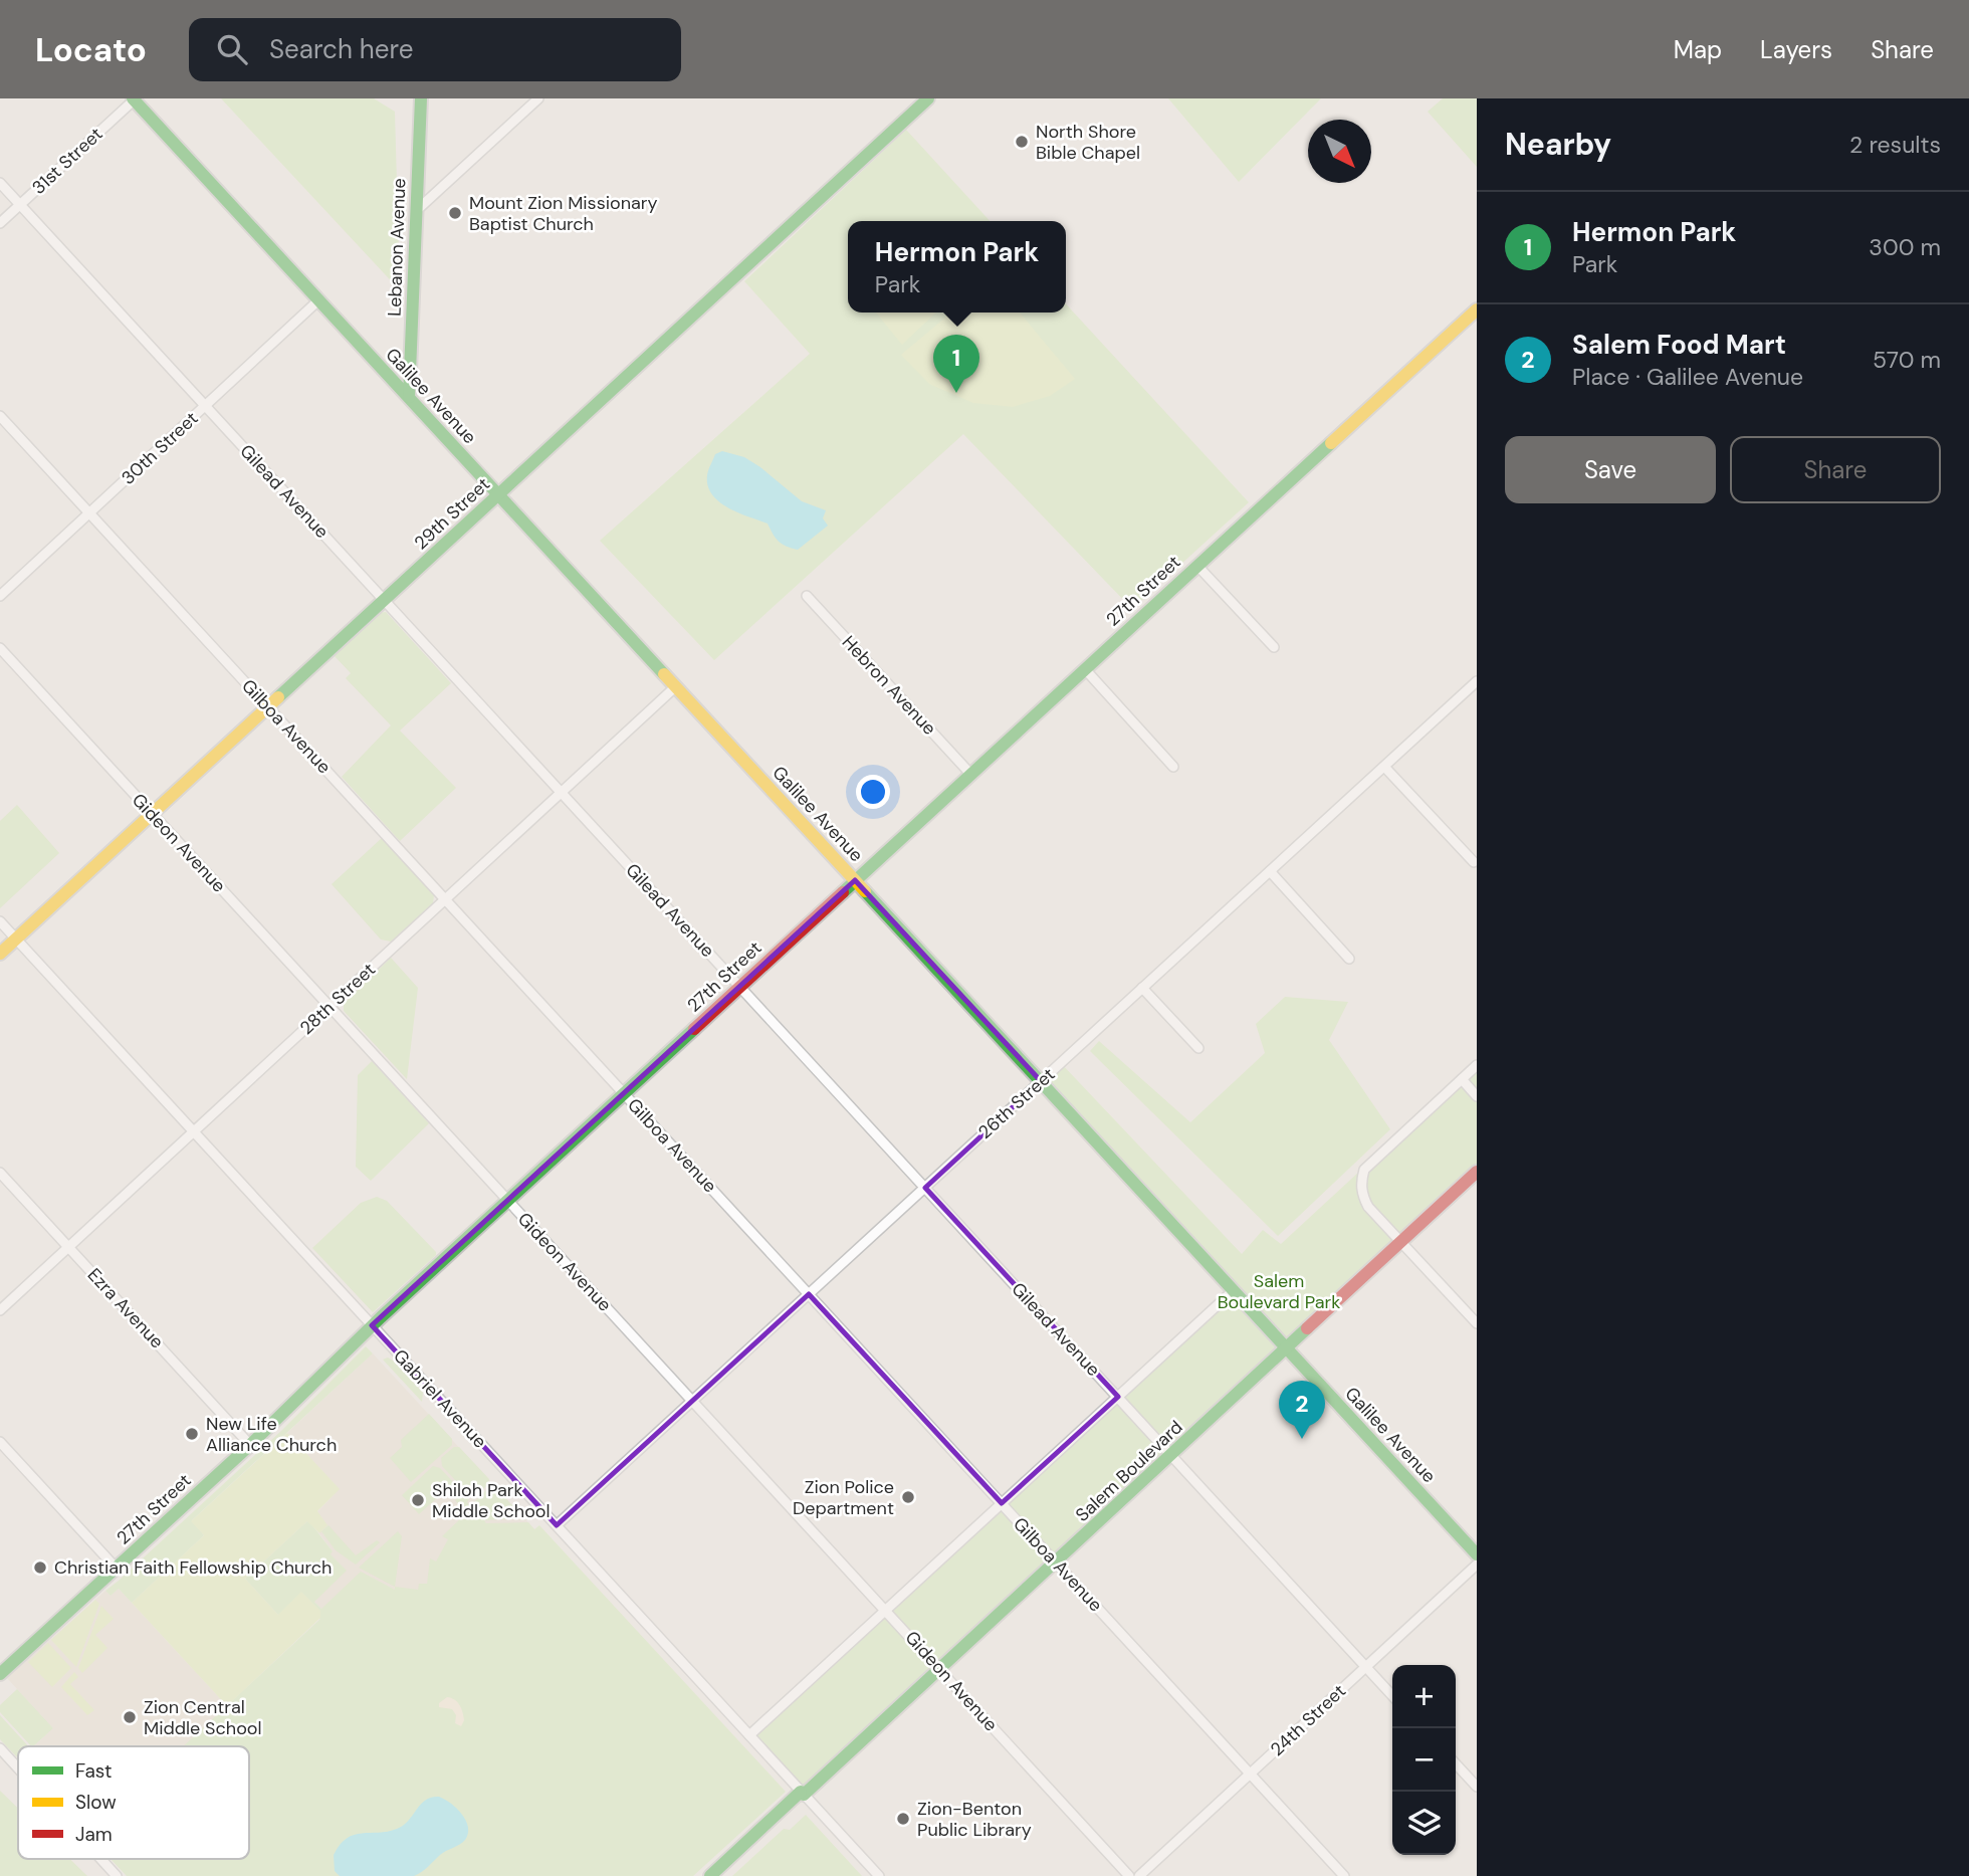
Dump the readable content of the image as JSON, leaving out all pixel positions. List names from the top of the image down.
{
  "streets": {
    "street": [
      "31st Street",
      "Lebanon Avenue",
      "Galilee Avenue",
      "30th Street",
      "Gilead Avenue",
      "29th Street",
      "27th Street",
      "Hebron Avenue",
      "Gilboa Avenue",
      "Gideon Avenue",
      "28th Street",
      "26th Street",
      "Ezra Avenue",
      "Gabriel Avenue",
      "Salem Boulevard",
      "24th Street"
    ]
  },
  "crossings": [
    ["31st Street", "Galilee Avenue"],
    ["31st Street", "Gilead Avenue"],
    ["Lebanon Avenue", "Galilee Avenue"],
    ["Galilee Avenue", "30th Street"],
    ["Galilee Avenue", "29th Street"],
    ["Galilee Avenue", "27th Street"],
    ["Galilee Avenue", "28th Street"],
    ["Galilee Avenue", "26th Street"],
    ["Galilee Avenue", "Salem Boulevard"],
    ["30th Street", "Gilead Avenue"],
    ["30th Street", "Gilboa Avenue"],
    ["Gilead Avenue", "29th Street"],
    ["Gilead Avenue", "27th Street"],
    ["Gilead Avenue", "28th Street"],
    ["Gilead Avenue", "26th Street"],
    ["Gilead Avenue", "Salem Boulevard"],
    ["Gilead Avenue", "24th Street"],
    ["29th Street", "Gilboa Avenue"],
    ["29th Street", "Gideon Avenue"],
    ["29th Street", "Gabriel Avenue"],
    ["27th Street", "Hebron Avenue"],
    ["27th Street", "Gilboa Avenue"],
    ["27th Street", "Gideon Avenue"],
    ["27th Street", "Ezra Avenue"],
    ["27th Street", "Gabriel Avenue"],
    ["Gilboa Avenue", "28th Street"],
    ["Gilboa Avenue", "26th Street"],
    ["Gilboa Avenue", "Salem Boulevard"],
    ["Gilboa Avenue", "24th Street"],
    ["Gideon Avenue", "28th Street"],
    ["Gideon Avenue", "26th Street"],
    ["Gideon Avenue", "Salem Boulevard"],
    ["28th Street", "Ezra Avenue"],
    ["28th Street", "Gabriel Avenue"],
    ["26th Street", "Gabriel Avenue"],
    ["Gabriel Avenue", "Salem Boulevard"]
  ],
  "parks": ["Salem Boulevard Park"],
  "places": [
    "North Shore Bible Chapel",
    "Mount Zion Missionary Baptist Church",
    "New Life Alliance Church",
    "Zion Police Department",
    "Shiloh Park Middle School",
    "Christian Faith Fellowship Church",
    "Zion Central Middle School",
    "Zion-Benton Public Library"
  ],
  "legend": ["Fast", "Slow", "Jam"],
  "north": "bottom right",
  "page": {
    "header": "Locato",
    "search": "Search here",
    "nav": ["Map", "Layers", "Share"],
    "heading": ["Nearby", "2 results"],
    "list": [
      {
        "mark": "1",
        "name": "Hermon Park",
        "note": "Park",
        "value": "300 m"
      },
      {
        "mark": "2",
        "name": "Salem Food Mart",
        "note": "Place · Galilee Avenue",
        "value": "570 m"
      }
    ],
    "popup": ["Hermon Park", "Park"],
    "pins": ["1", "2"],
    "buttons": ["Save", "Share"],
    "map_buttons": ["+", "−"]
  }
}
